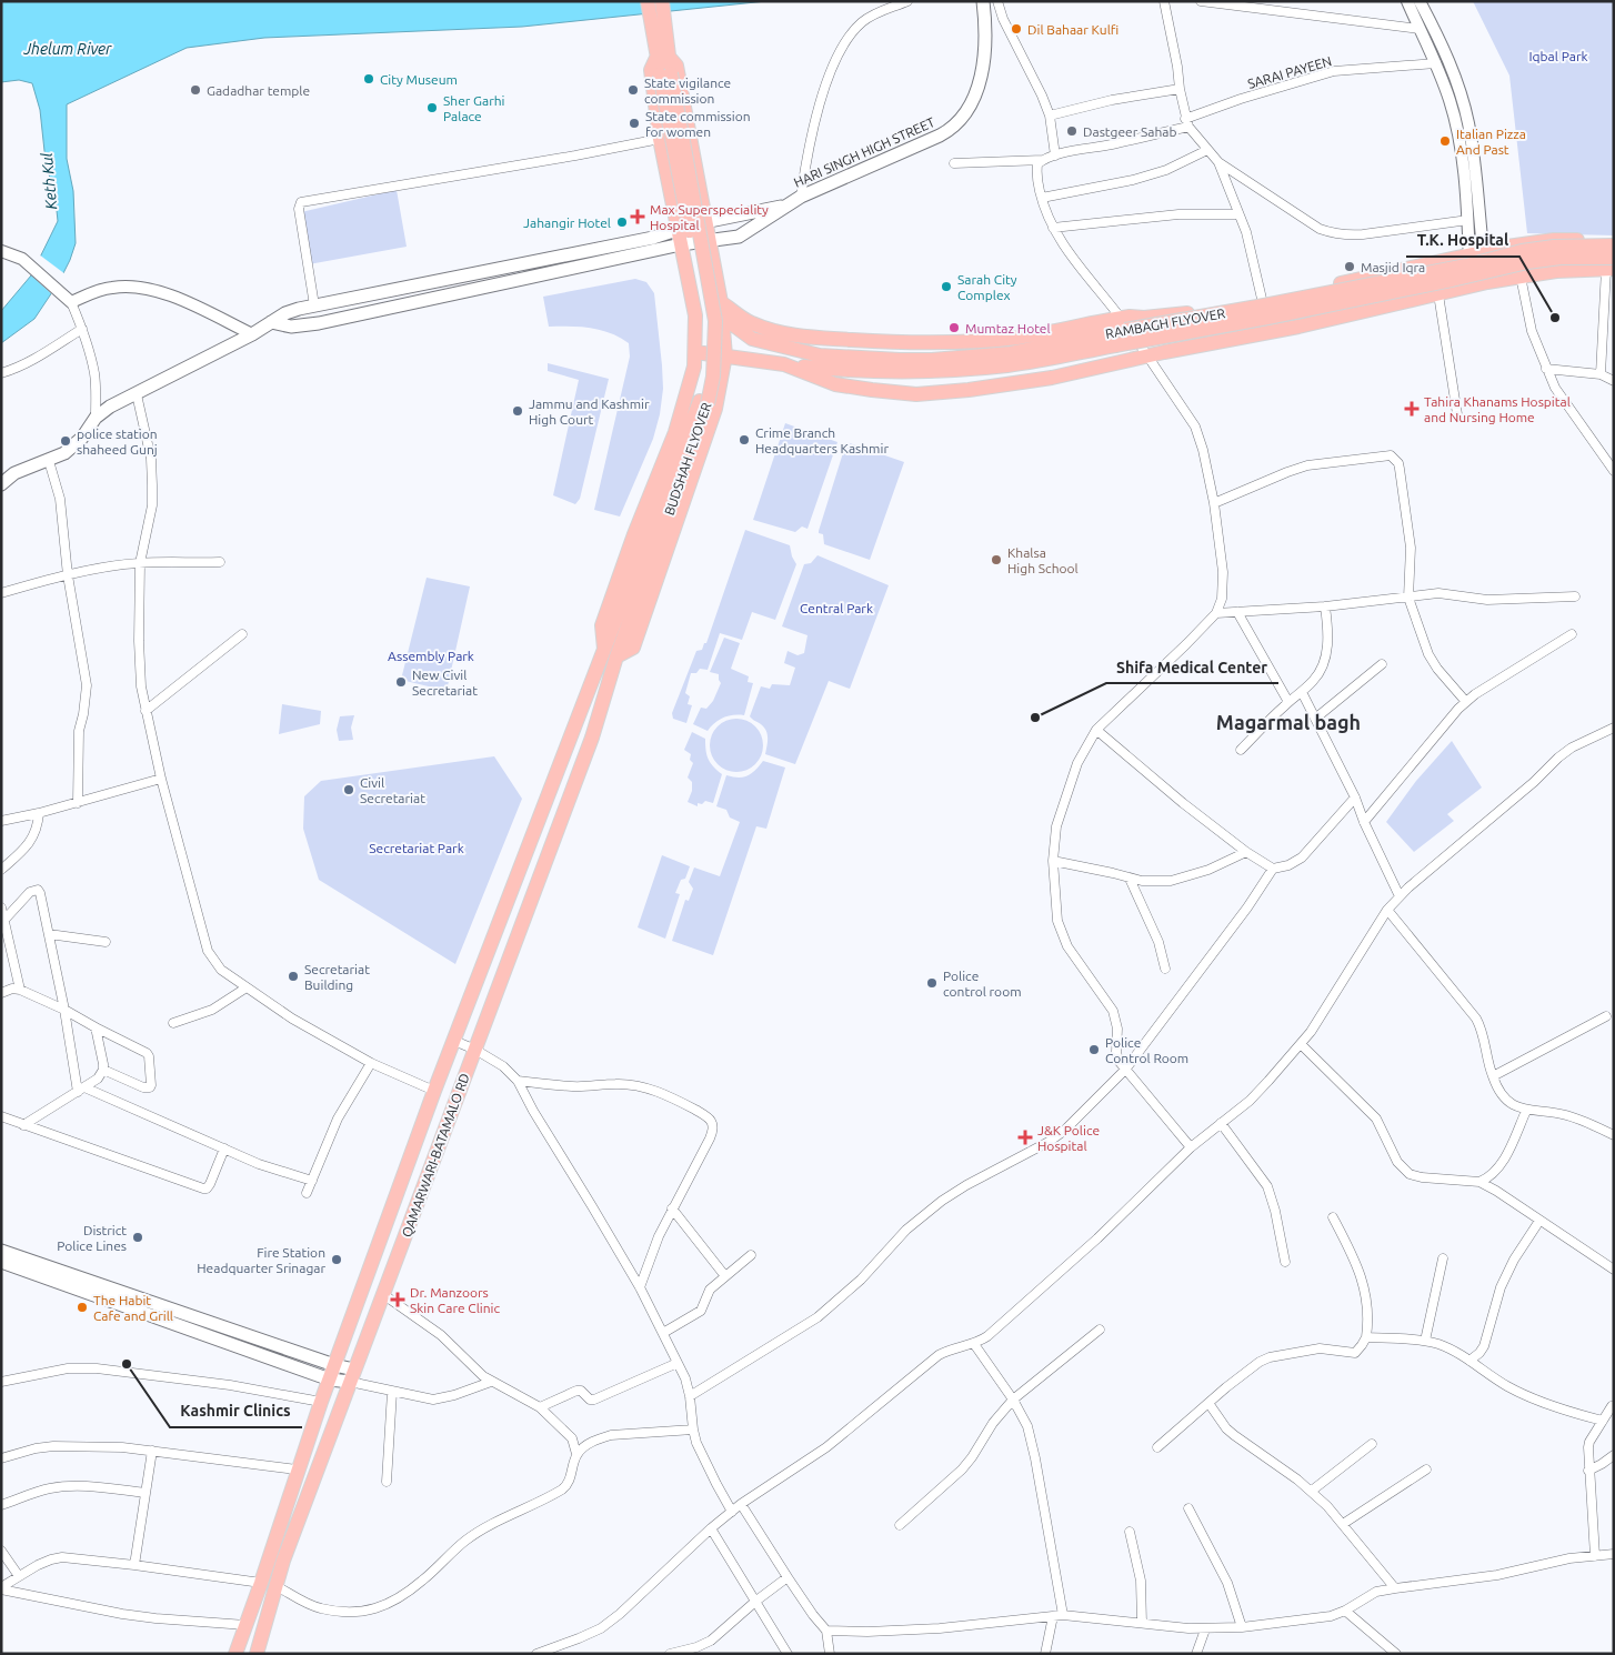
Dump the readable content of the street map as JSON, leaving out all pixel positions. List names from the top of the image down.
{
  "streets": {
    "main road": [
      "HARI SINGH HIGH STREET",
      "RAMBAGH FLYOVER",
      "BUDSHAH FLYOVER",
      "QAMARWARI-BATAMALO RD"
    ],
    "street": ["SARAI PAYEEN"]
  },
  "crossings": [
    ["BUDSHAH FLYOVER", "QAMARWARI-BATAMALO RD"]
  ],
  "districts": ["Magarmal bagh"],
  "water": ["Jhelum River", "Keth Kul"],
  "parks": [
    "Iqbal Park",
    "Central Park",
    "Assembly Park",
    "Secretariat Park"
  ],
  "places": {
    "other": [
      "Dil Bahaar Kulfi",
      "City Museum",
      "Gadadhar temple",
      "State vigilance commission",
      "Sher Garhi Palace",
      "State commission for women",
      "Dastgeer Sahab",
      "Italian Pizza And Past",
      "Jahangir Hotel",
      "Masjid Iqra",
      "Sarah City Complex",
      "T.K. Hospital",
      "Mumtaz Hotel",
      "Jammu and Kashmir High Court",
      "Crime Branch Headquarters Kashmir",
      "police station shaheed Gunj",
      "Khalsa High School",
      "New Civil Secretariat",
      "Shifa Medical Center",
      "Civil Secretariat",
      "Secretariat Building",
      "Police control room",
      "Police Control Room",
      "District Police Lines",
      "Fire Station Headquarter Srinagar",
      "The Habit Cafe and Grill",
      "Kashmir Clinics"
    ],
    "health": [
      "Max Superspeciality Hospital",
      "Tahira Khanams Hospital and Nursing Home",
      "J&K Police Hospital",
      "Dr. Manzoors Skin Care Clinic"
    ]
  }
}
